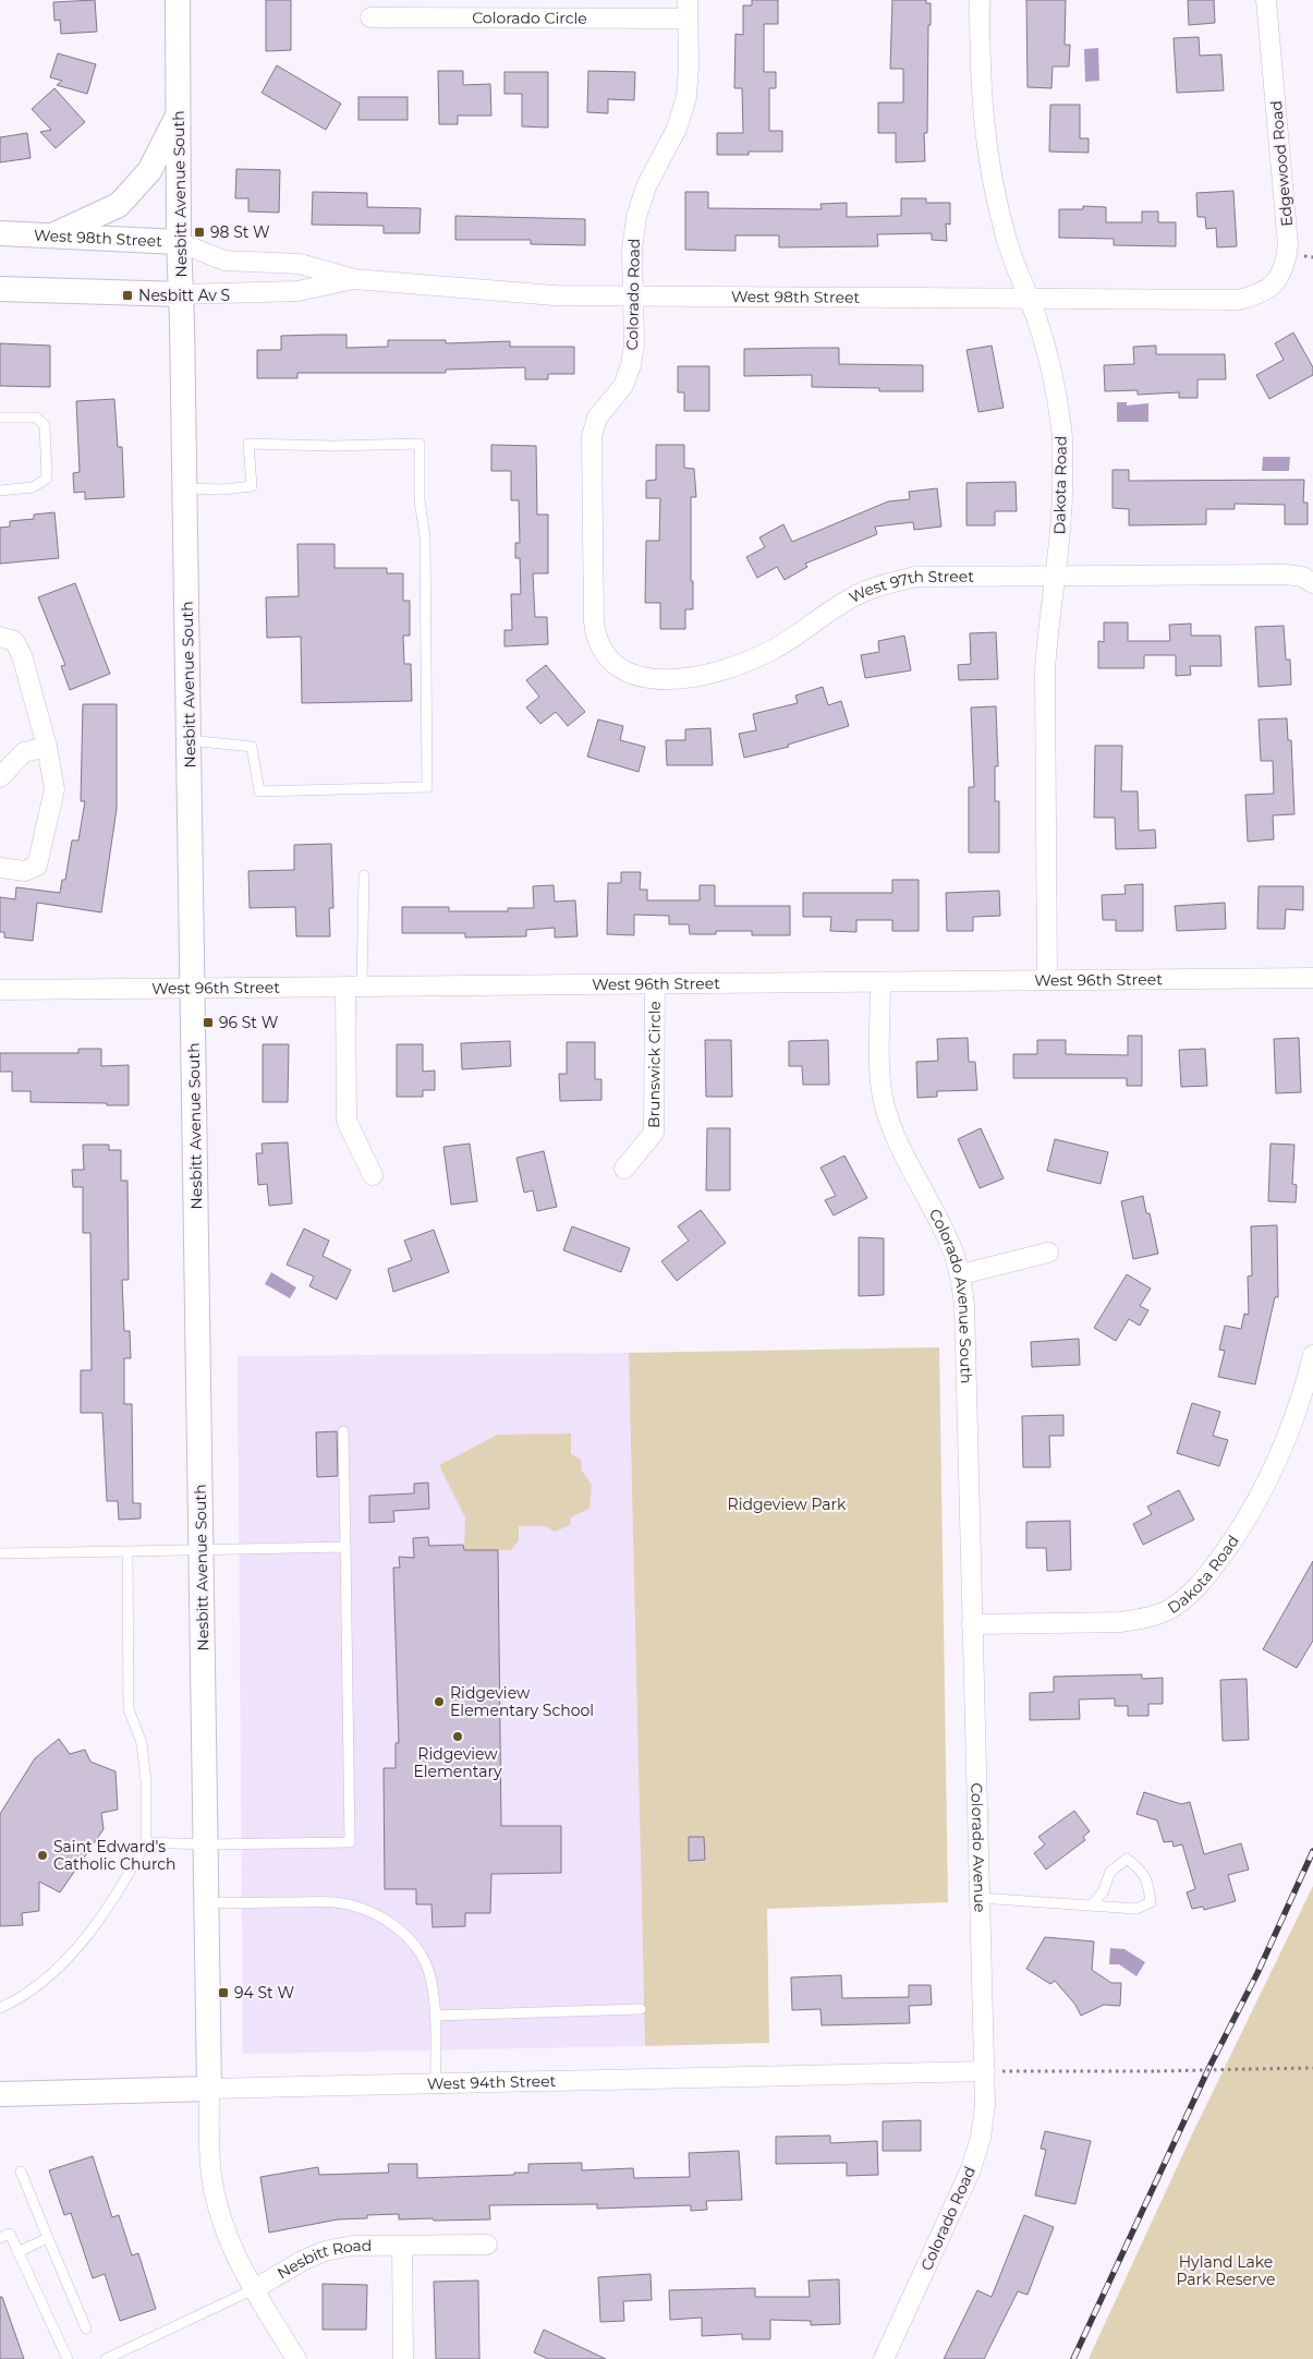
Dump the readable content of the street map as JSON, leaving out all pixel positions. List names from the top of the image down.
{
  "streets": {
    "street": [
      "Colorado Circle",
      "Edgewood Road",
      "Nesbitt Avenue South",
      "West 98th Street",
      "Colorado Road",
      "Dakota Road",
      "West 97th Street",
      "West 96th Street",
      "Brunswick Circle",
      "Colorado Avenue South",
      "Colorado Avenue",
      "West 94th Street",
      "Nesbitt Road"
    ]
  },
  "crossings": [
    ["Colorado Circle", "Colorado Road"],
    ["Edgewood Road", "West 98th Street"],
    ["Nesbitt Avenue South", "West 98th Street"],
    ["Nesbitt Avenue South", "West 96th Street"],
    ["Nesbitt Avenue South", "West 94th Street"],
    ["West 98th Street", "Colorado Road"],
    ["West 98th Street", "Dakota Road"],
    ["Colorado Road", "West 97th Street"],
    ["Colorado Road", "Colorado Avenue"],
    ["Colorado Road", "West 94th Street"],
    ["Dakota Road", "West 97th Street"],
    ["Dakota Road", "West 96th Street"],
    ["Dakota Road", "Colorado Avenue South"],
    ["Dakota Road", "Colorado Avenue"],
    ["West 96th Street", "Brunswick Circle"],
    ["West 96th Street", "Colorado Avenue South"],
    ["Colorado Avenue South", "Colorado Avenue"],
    ["Colorado Avenue", "West 94th Street"]
  ],
  "parks": ["Ridgeview Park", "Hyland Lake Park Reserve"],
  "places": {
    "transit": [
      "98 St W",
      "Nesbitt Av S",
      "96 St W",
      "94 St W"
    ],
    "other": ["Ridgeview Elementary School", "Ridgeview Elementary", "Saint Edward's Catholic Church"]
  }
}
